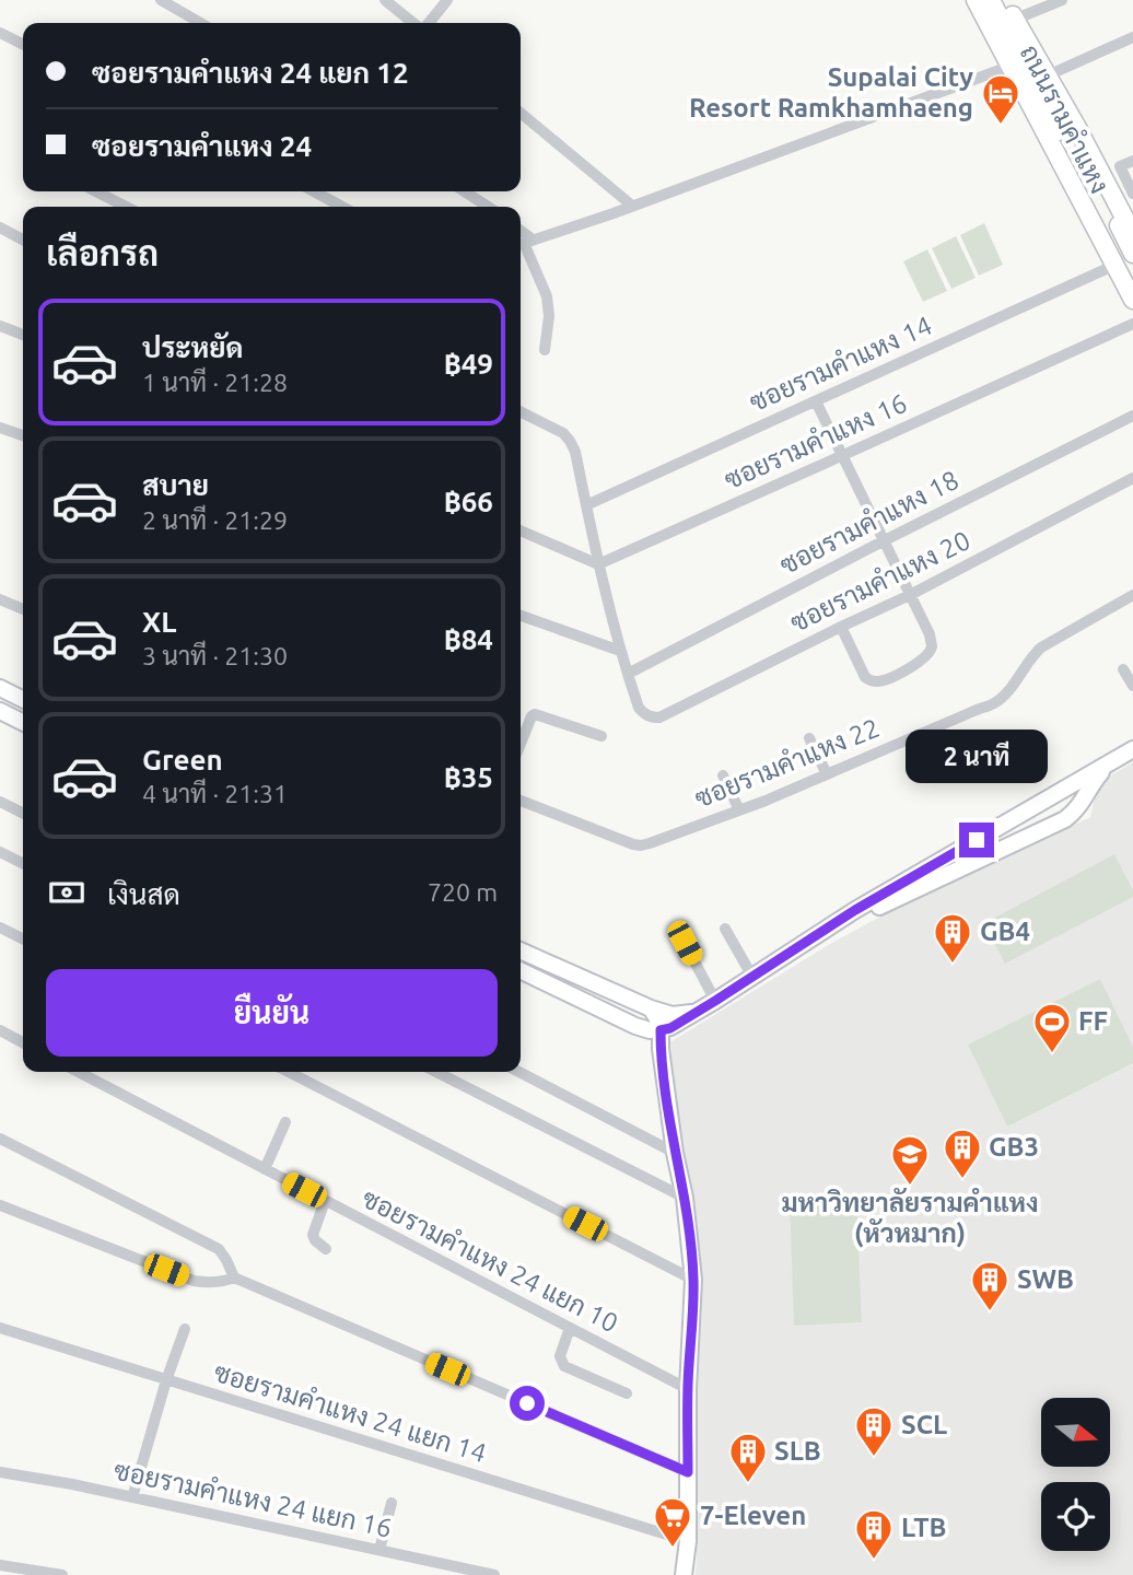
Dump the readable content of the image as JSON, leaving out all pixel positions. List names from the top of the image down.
{
  "streets": {
    "main road": ["ถนนรามคำแหง"],
    "street": [
      "ซอยรามคำแหง 14",
      "ซอยรามคำแหง 16",
      "ซอยรามคำแหง 18",
      "ซอยรามคำแหง 20",
      "ซอยรามคำแหง 22",
      "ซอยรามคำแหง 24 แยก 10",
      "ซอยรามคำแหง 24 แยก 14",
      "ซอยรามคำแหง 24 แยก 16"
    ]
  },
  "crossings": [
    ["ถนนรามคำแหง", "ซอยรามคำแหง 14"],
    ["ซอยรามคำแหง 18", "ซอยรามคำแหง 20"]
  ],
  "places": {
    "hotel": ["Supalai City Resort Ramkhamhaeng"],
    "building": [
      "GB4",
      "GB3",
      "SWB",
      "SCL",
      "SLB",
      "LTB"
    ],
    "sports": ["FF"],
    "school or university": ["มหาวิทยาลัยรามคำแหง (หัวหมาก)"],
    "supermarket": ["7-Eleven"]
  },
  "north": "right",
  "page": {
    "banner": ["ซอยรามคำแหง 24 แยก 12", "ซอยรามคำแหง 24"],
    "heading": "เลือกรถ",
    "list": [
      {
        "name": "ประหยัด",
        "note": "1 นาที · 21:28",
        "value": "฿49"
      },
      {
        "name": "สบาย",
        "note": "2 นาที · 21:29",
        "value": "฿66"
      },
      {
        "name": "XL",
        "note": "3 นาที · 21:30",
        "value": "฿84"
      },
      {
        "name": "Green",
        "note": "4 นาที · 21:31",
        "value": "฿35"
      }
    ],
    "bubble": "2 นาที",
    "pay": ["เงินสด", "720 m"],
    "buttons": "ยืนยัน"
  }
}
